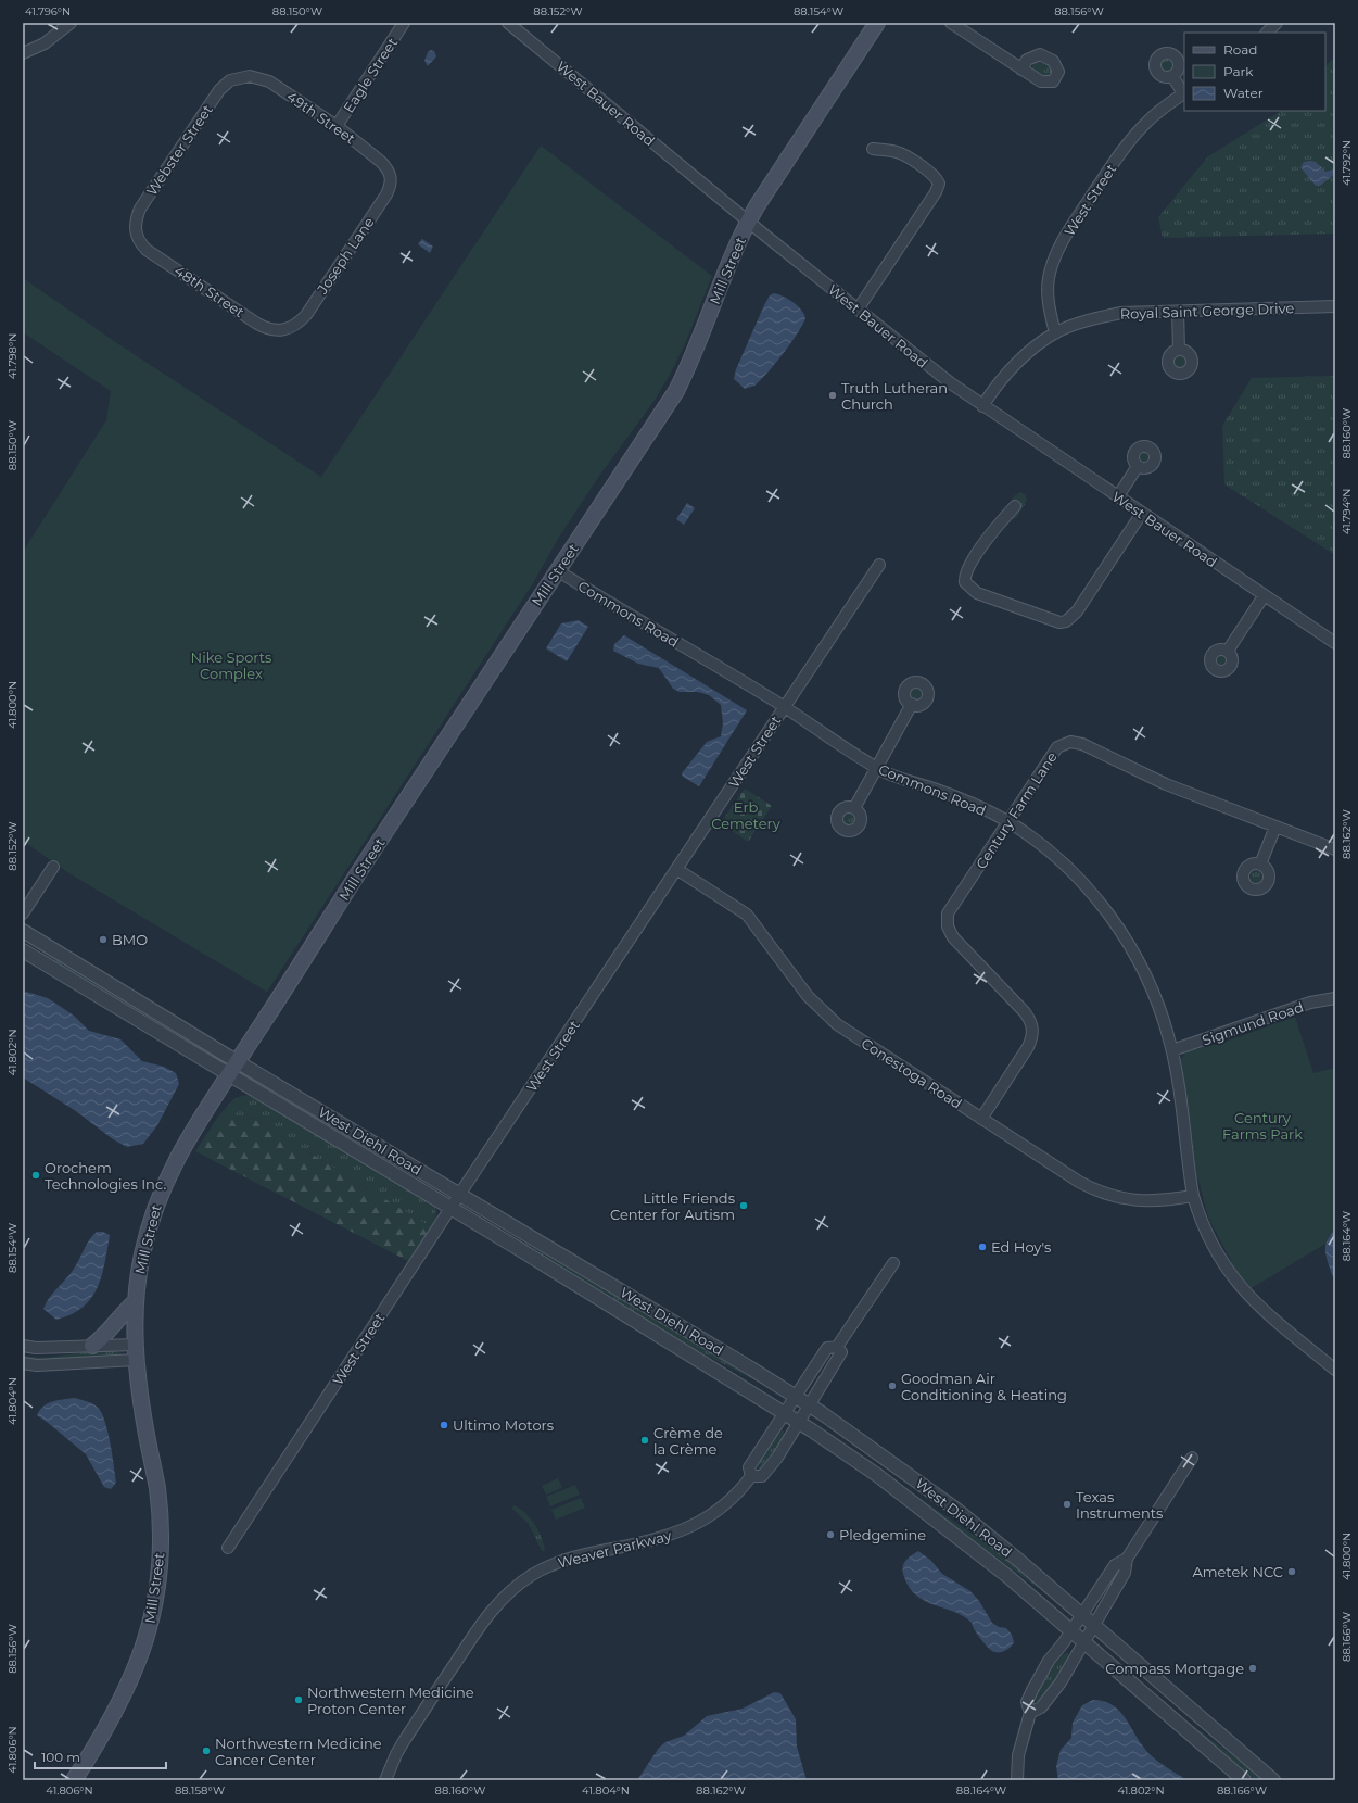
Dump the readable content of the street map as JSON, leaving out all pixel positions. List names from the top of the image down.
{
  "streets": {
    "main road": ["Mill Street"],
    "street": [
      "Eagle Street",
      "West Bauer Road",
      "49th Street",
      "Webster Street",
      "West Street",
      "Joseph Lane",
      "48th Street",
      "Royal Saint George Drive",
      "Commons Road",
      "Century Farm Lane",
      "Sigmund Road",
      "Conestoga Road",
      "West Diehl Road",
      "Weaver Parkway"
    ]
  },
  "crossings": [
    ["Eagle Street", "49th Street"],
    ["West Bauer Road", "Mill Street"],
    ["West Bauer Road", "Royal Saint George Drive"],
    ["49th Street", "Webster Street"],
    ["49th Street", "Joseph Lane"],
    ["Webster Street", "48th Street"],
    ["West Street", "Royal Saint George Drive"],
    ["West Street", "Commons Road"],
    ["West Street", "Conestoga Road"],
    ["West Street", "West Diehl Road"],
    ["Joseph Lane", "48th Street"],
    ["Mill Street", "Commons Road"],
    ["Mill Street", "West Diehl Road"],
    ["Commons Road", "Century Farm Lane"],
    ["Commons Road", "Sigmund Road"],
    ["Commons Road", "Conestoga Road"],
    ["Century Farm Lane", "Conestoga Road"],
    ["West Diehl Road", "Weaver Parkway"]
  ],
  "parks": ["Nike Sports Complex", "Erb Cemetery", "Century Farms Park"],
  "places": [
    "Truth Lutheran Church",
    "BMO",
    "Orochem Technologies Inc.",
    "Little Friends Center for Autism",
    "Ed Hoy's",
    "Goodman Air Conditioning & Heating",
    "Ultimo Motors",
    "Crème de la Crème",
    "Texas Instruments",
    "Pledgemine",
    "Ametek NCC",
    "Compass Mortgage",
    "Northwestern Medicine Proton Center",
    "Northwestern Medicine Cancer Center"
  ],
  "legend": ["Road", "Park", "Water"],
  "scale_bar": "100 m",
  "coordinates": [
    "41.796°N",
    "88.150°W",
    "88.152°W",
    "88.154°W",
    "88.156°W",
    "41.792°N",
    "41.798°N",
    "88.160°W",
    "41.794°N",
    "41.800°N",
    "88.162°W",
    "41.802°N",
    "88.164°W",
    "41.804°N",
    "88.166°W",
    "41.806°N",
    "88.158°W"
  ]
}
